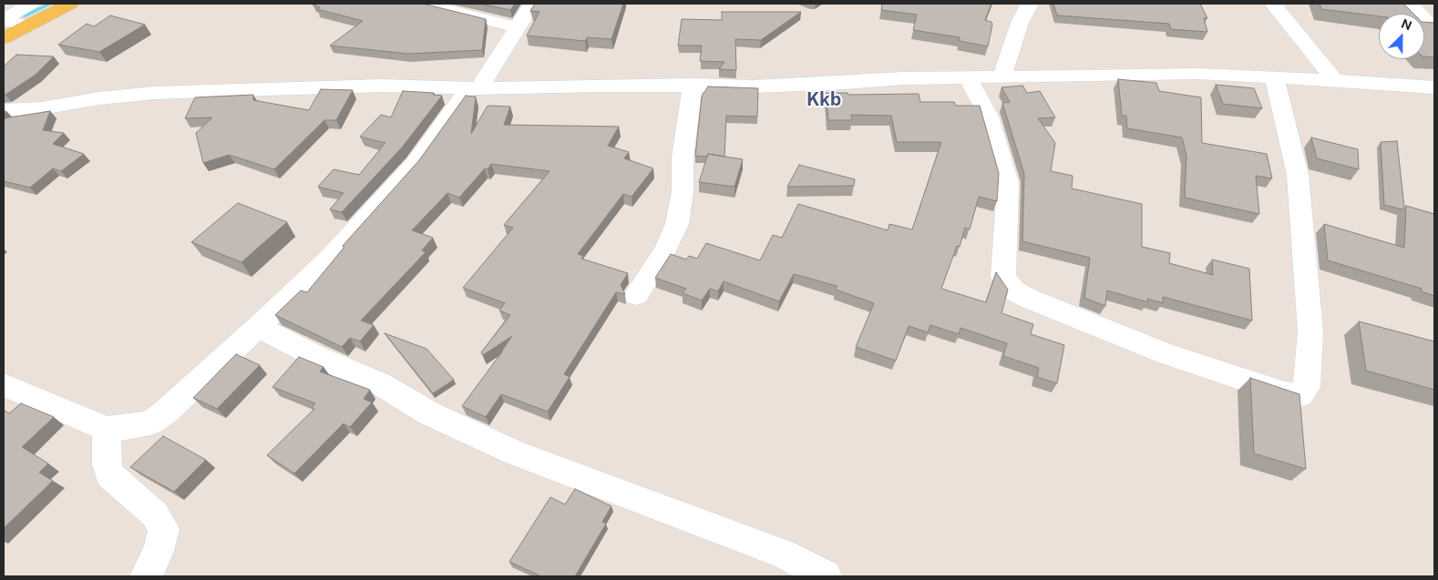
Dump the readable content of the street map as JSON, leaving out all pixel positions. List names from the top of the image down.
{
  "districts": ["Kkb"],
  "north": "top right"
}
